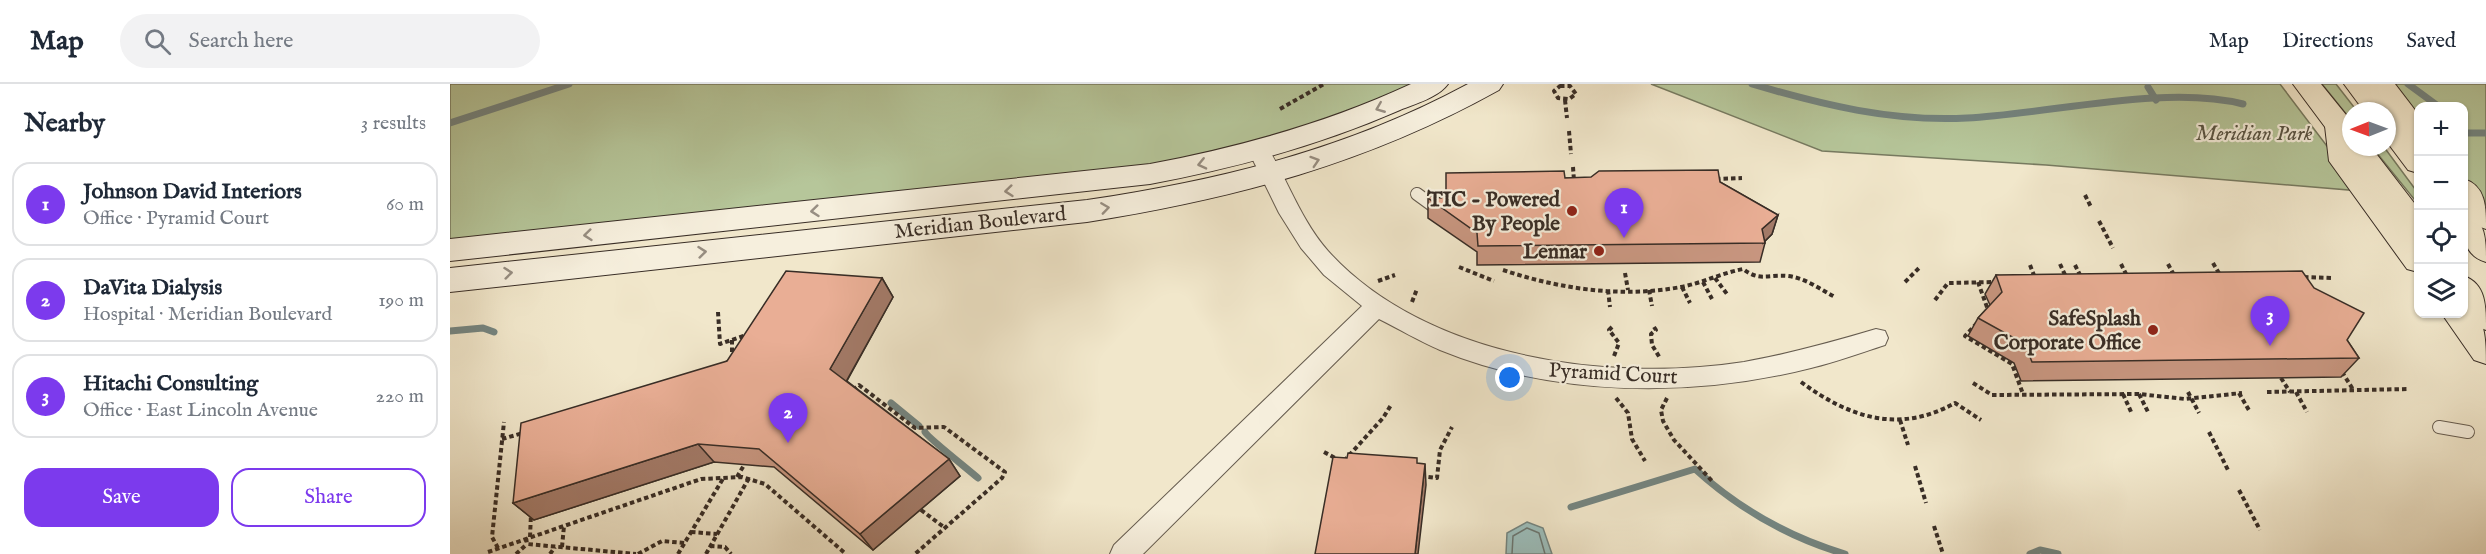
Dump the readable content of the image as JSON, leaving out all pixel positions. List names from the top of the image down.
{
  "streets": {
    "main road": ["Meridian Boulevard"],
    "street": ["Pyramid Court"]
  },
  "crossings": [
    ["Meridian Boulevard", "Pyramid Court"]
  ],
  "parks": ["Meridian Park"],
  "places": ["TIC - Powered By People", "Lennar", "SafeSplash Corporate Office"],
  "north": "left",
  "page": {
    "header": "Map",
    "search": "Search here",
    "nav": ["Map", "Directions", "Saved"],
    "heading": ["Nearby", "3 results"],
    "map_buttons": ["+", "−"],
    "list": [
      {
        "mark": "1",
        "name": "Johnson David Interiors",
        "note": "Office · Pyramid Court",
        "value": "60 m"
      },
      {
        "mark": "2",
        "name": "DaVita Dialysis",
        "note": "Hospital · Meridian Boulevard",
        "value": "190 m"
      },
      {
        "mark": "3",
        "name": "Hitachi Consulting",
        "note": "Office · East Lincoln Avenue",
        "value": "220 m"
      }
    ],
    "pins": ["1", "3", "2"],
    "buttons": ["Save", "Share"]
  }
}
